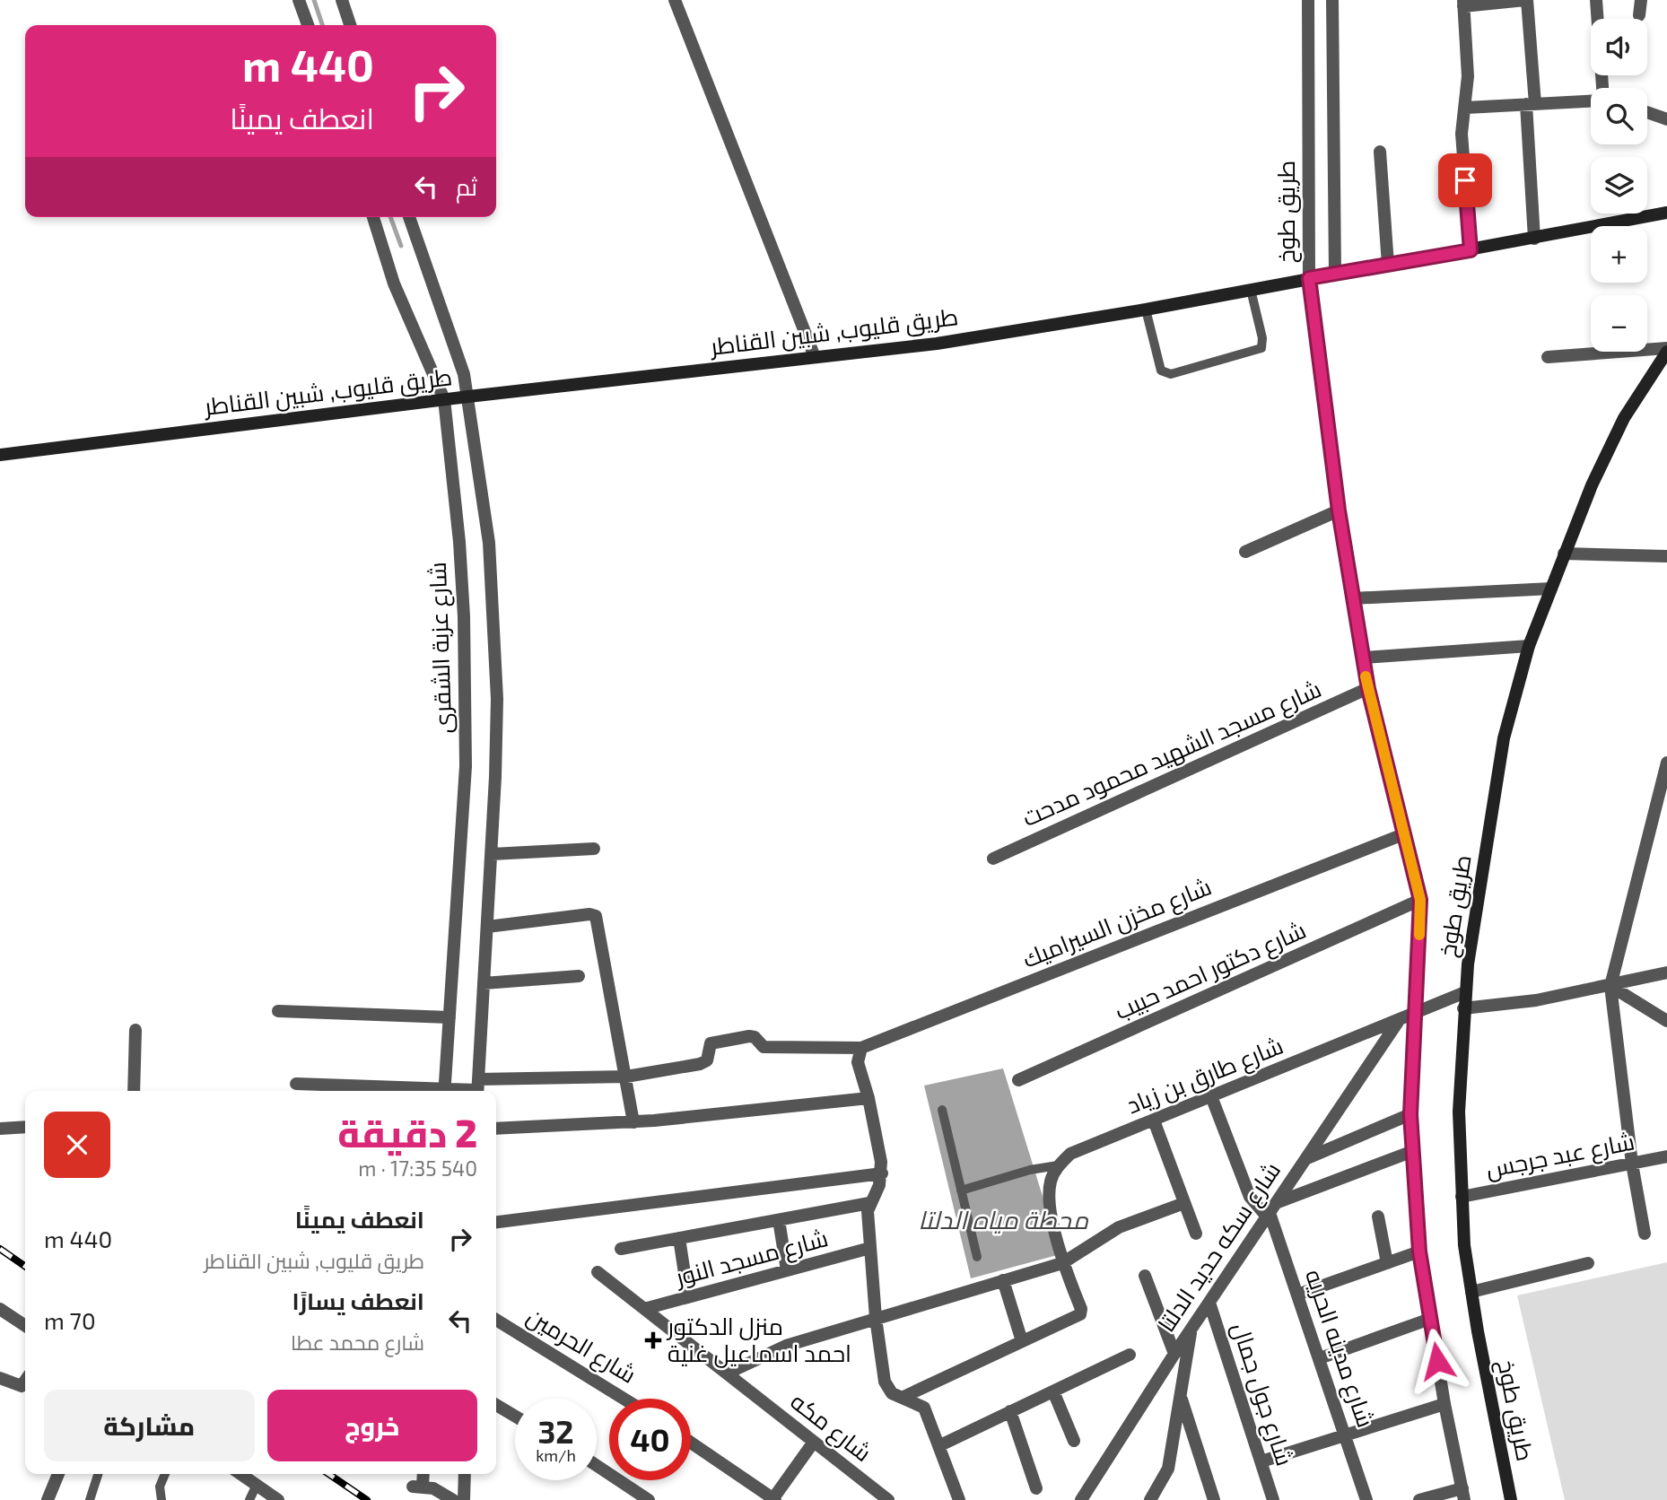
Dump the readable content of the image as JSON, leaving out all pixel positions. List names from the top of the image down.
{
  "streets": {
    "main road": ["طريق طوخ", "طريق قليوب, شبين القناطر"],
    "street": [
      "شارع عزبة الشقرى",
      "شارع مسجد الشهيد محمود مدحت",
      "شارع مخزن السيراميك",
      "شارع دكتور احمد حبيب",
      "شارع طارق بن زياد",
      "شارع عبد جرجس",
      "شارع سكه حديد الدلتا",
      "شارع مسجد النور",
      "شارع الحرمين",
      "شارع مدينه الحريه",
      "شارع جول جمال",
      "شارع مكه"
    ]
  },
  "crossings": [
    ["طريق طوخ", "طريق قليوب, شبين القناطر"],
    ["طريق طوخ", "شارع مسجد الشهيد محمود مدحت"],
    ["طريق طوخ", "شارع مخزن السيراميك"],
    ["طريق طوخ", "شارع دكتور احمد حبيب"],
    ["طريق طوخ", "شارع طارق بن زياد"],
    ["طريق طوخ", "شارع عبد جرجس"],
    ["طريق قليوب, شبين القناطر", "شارع عزبة الشقرى"],
    ["شارع طارق بن زياد", "شارع سكه حديد الدلتا"],
    ["شارع طارق بن زياد", "شارع مدينه الحريه"],
    ["شارع سكه حديد الدلتا", "شارع مدينه الحريه"],
    ["شارع سكه حديد الدلتا", "شارع جول جمال"],
    ["شارع مسجد النور", "شارع مكه"]
  ],
  "water": ["محطة مياه الدلتا"],
  "places": {
    "health": ["منزل الدكتور احمد اسماعيل غنية"]
  },
  "page": {
    "map_buttons": ["+", "−"],
    "turn": ["440 m", "انعطف يمينًا"],
    "then": "ثم",
    "heading": ["2 دقيقة", "540 m · 17:35"],
    "list": [
      {
        "name": "انعطف يمينًا",
        "note": "طريق قليوب, شبين القناطر",
        "value": "440 m"
      },
      {
        "name": "انعطف يسارًا",
        "note": "شارع محمد عطا",
        "value": "70 m"
      }
    ],
    "buttons": ["خروج", "مشاركة"],
    "speed": "32 km/h",
    "limit": "40"
  }
}
